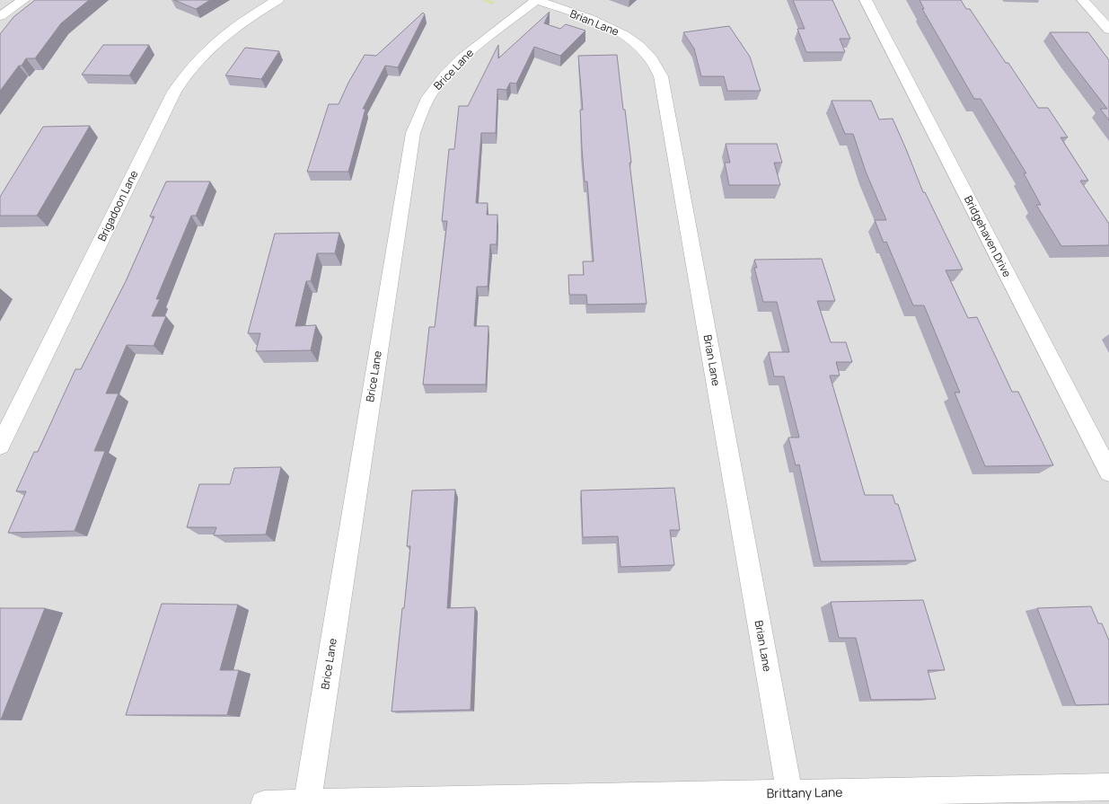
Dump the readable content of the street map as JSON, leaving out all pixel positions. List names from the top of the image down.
{
  "streets": {
    "street": [
      "Brian Lane",
      "Brice Lane",
      "Brigadoon Lane",
      "Bridgehaven Drive",
      "Brittany Lane"
    ]
  },
  "crossings": [
    ["Brian Lane", "Brice Lane"],
    ["Brian Lane", "Brittany Lane"],
    ["Brice Lane", "Brittany Lane"]
  ]
}
